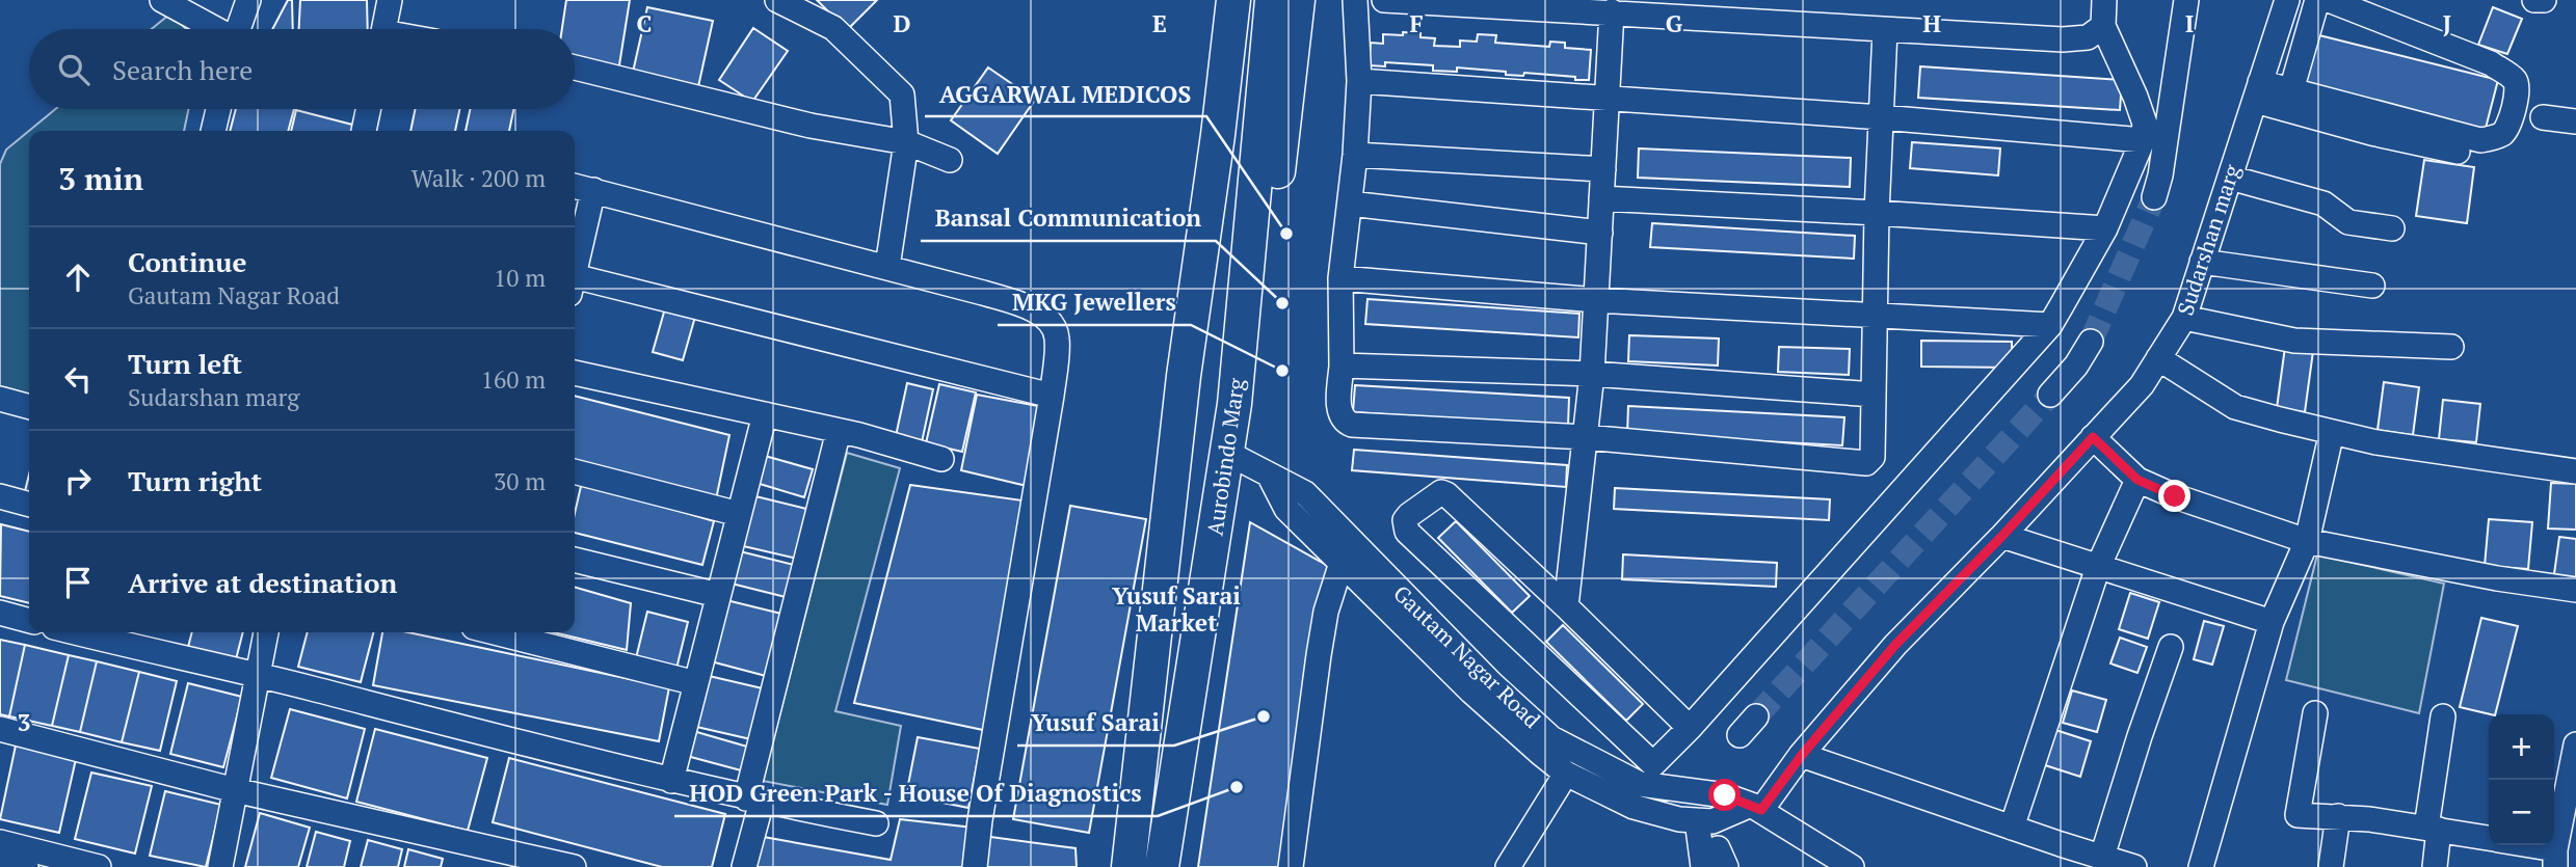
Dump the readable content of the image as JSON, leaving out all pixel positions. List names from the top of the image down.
{
  "streets": {
    "highway": ["Aurobindo Marg"],
    "street": ["Sudarshan marg", "Gautam Nagar Road"]
  },
  "crossings": [
    ["Sudarshan marg", "Gautam Nagar Road"],
    ["Aurobindo Marg", "Gautam Nagar Road"]
  ],
  "districts": ["Yusuf Sarai Market"],
  "places": [
    "AGGARWAL MEDICOS",
    "Bansal Communication",
    "MKG Jewellers",
    "Yusuf Sarai",
    "HOD Green Park - House Of Diagnostics"
  ],
  "page": {
    "search": "Search here",
    "heading": ["3 min", "Walk · 200 m"],
    "list": [
      ["Continue", "Gautam Nagar Road", "10 m"],
      ["Turn left", "Sudarshan marg", "160 m"],
      ["Turn right", "30 m"],
      "Arrive at destination"
    ],
    "map_buttons": ["+", "−"]
  },
  "grid": {
    "columns": [
      "C",
      "D",
      "E",
      "F",
      "G",
      "H",
      "I",
      "J"
    ],
    "rows": ["3"]
  }
}
